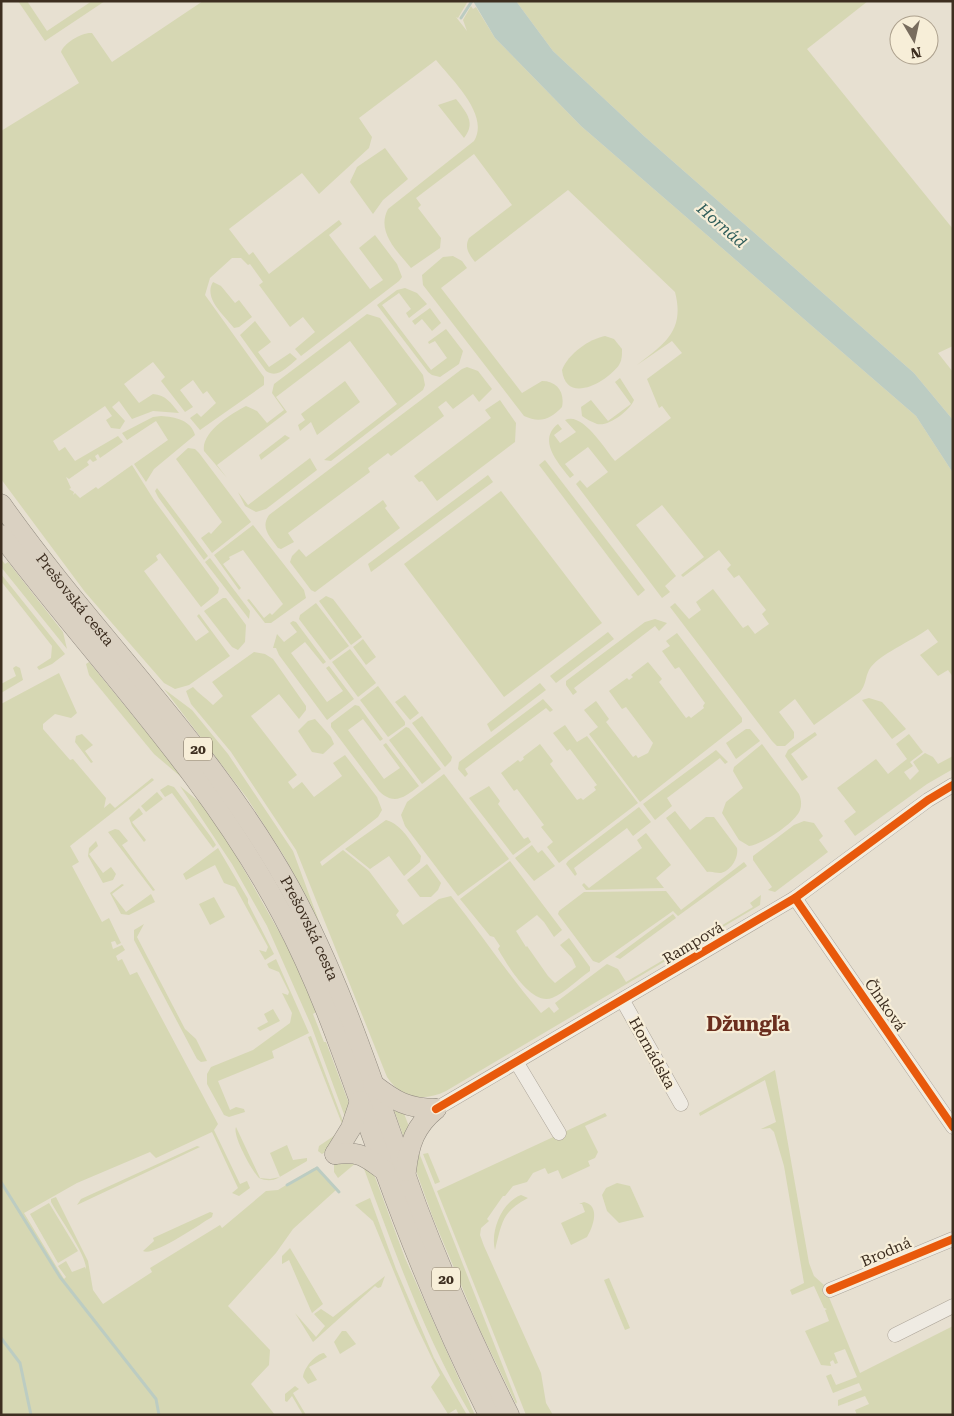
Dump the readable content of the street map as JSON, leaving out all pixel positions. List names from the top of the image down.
{
  "streets": {
    "highway": ["Prešovská cesta", "20"],
    "street": [
      "Rampová",
      "Člnková",
      "Hornádska",
      "Brodná"
    ]
  },
  "crossings": [
    ["Rampová", "Člnková"],
    ["Rampová", "Hornádska"]
  ],
  "districts": ["Džungľa"],
  "water": ["Hornád"],
  "north": "bottom"
}
